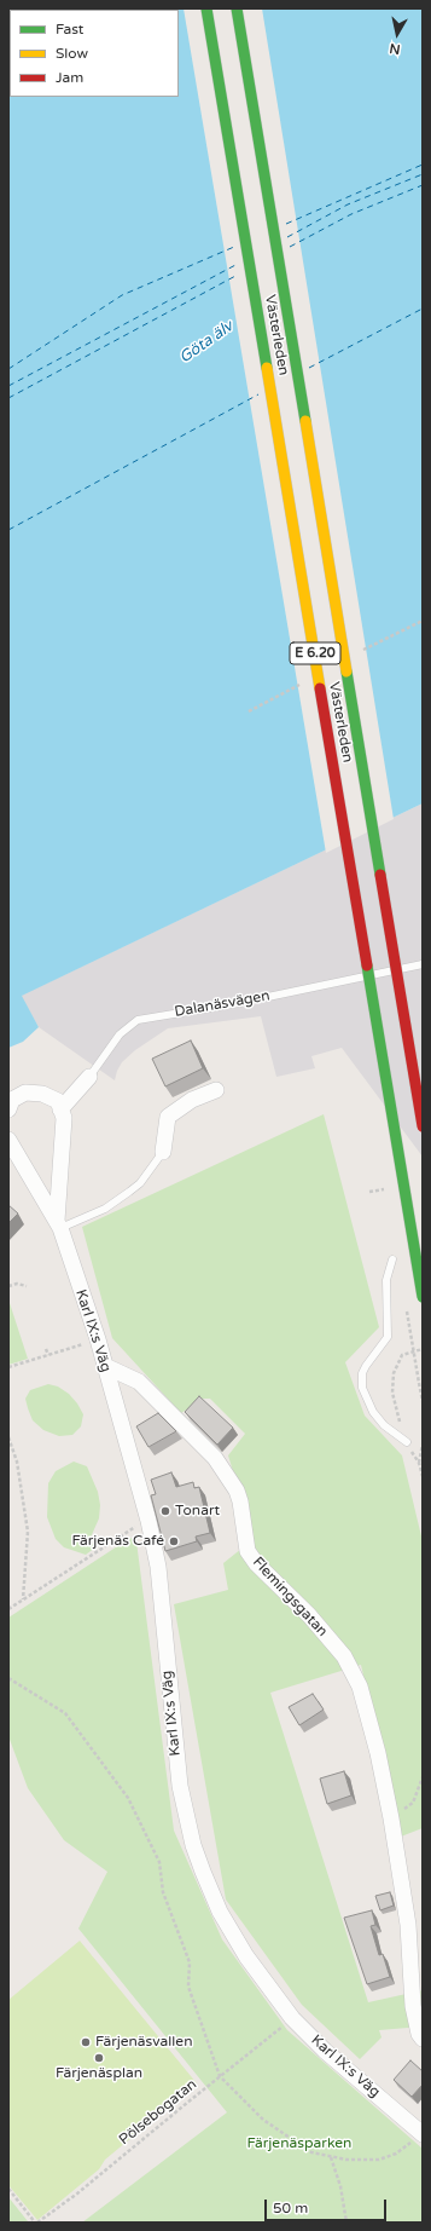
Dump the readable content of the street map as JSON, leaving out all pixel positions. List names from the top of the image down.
{
  "streets": {
    "highway": ["Västerleden", "E 6.20"],
    "street": ["Dalanäsvägen", "Karl IX:s Väg", "Flemingsgatan"],
    "path": ["Pölsebogatan"]
  },
  "crossings": [
    ["Dalanäsvägen", "Karl IX:s Väg"],
    ["Karl IX:s Väg", "Flemingsgatan"],
    ["Karl IX:s Väg", "Pölsebogatan"]
  ],
  "water": ["Göta älv"],
  "parks": ["Färjenäsparken"],
  "places": [
    "Tonart",
    "Färjenäs Café",
    "Färjenäsvallen",
    "Färjenäsplan"
  ],
  "legend": ["Fast", "Slow", "Jam"],
  "scale_bar": "50 m",
  "north": "bottom"
}
